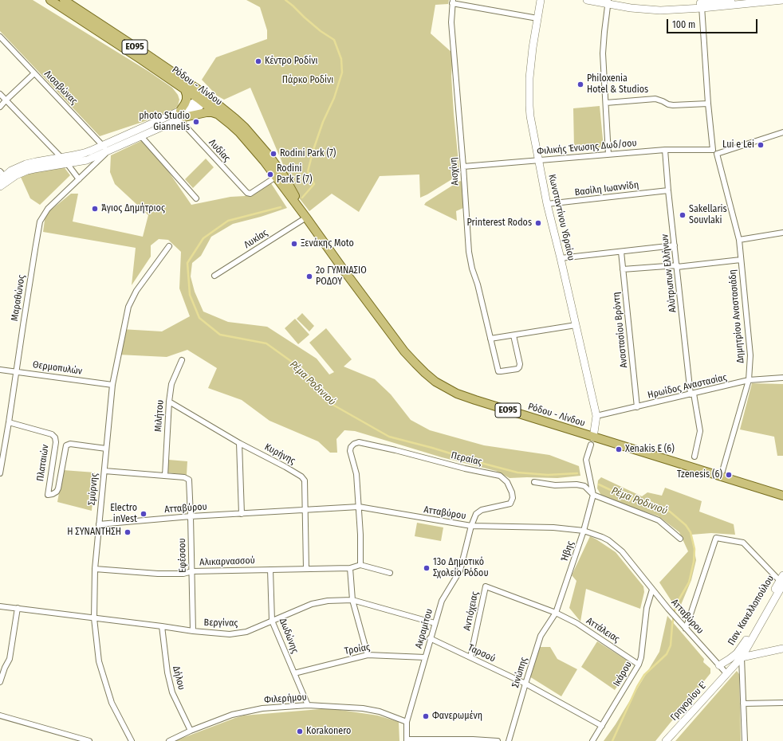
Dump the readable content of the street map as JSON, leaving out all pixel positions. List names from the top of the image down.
{
  "streets": {
    "main road": ["ΕΟ95", "Ρόδου - Λίνδου"],
    "street": [
      "Λισαβώνας",
      "Φιλικής Ένωσης Δωδ/σου",
      "Λυδίας",
      "Αισχίνη",
      "Βασίλη Ιωαννίδη",
      "Κωνσταντίνου Υδραίου",
      "Λυκίας",
      "Αλύτρωτων Ελλήνων",
      "Μαραθώνος",
      "Δημητρίου Αναστασιάδη",
      "Αναστασίου Βρόντη",
      "Θερμοπυλών",
      "Ηρωίδος Αναστασίας",
      "Μιλήτου",
      "Κυρήνης",
      "Περαίας",
      "Πλαταιών",
      "Σμύρνης",
      "Ατταβύρου",
      "Ήβης",
      "Εφέσσου",
      "Αλικαρνασσού",
      "Παν. Κανελλοπούλου",
      "Αντιόχειας",
      "Βεργίνας",
      "Ακραμίτου",
      "Αττάλειας",
      "Δωδώνης",
      "Τροίας",
      "Ταρσού",
      "Σινώπης",
      "Ικάρου",
      "Δήλου",
      "Φιλερήμου",
      "Γρηγορίου Ε'"
    ]
  },
  "crossings": [
    ["Ρόδου - Λίνδου", "Λυδίας"],
    ["Ρόδου - Λίνδου", "Κωνσταντίνου Υδραίου"],
    ["Ρόδου - Λίνδου", "Λυκίας"],
    ["Ρόδου - Λίνδου", "Δημητρίου Αναστασιάδη"],
    ["Φιλικής Ένωσης Δωδ/σου", "Αισχίνη"],
    ["Φιλικής Ένωσης Δωδ/σου", "Κωνσταντίνου Υδραίου"],
    ["Φιλικής Ένωσης Δωδ/σου", "Αλύτρωτων Ελλήνων"],
    ["Βασίλη Ιωαννίδη", "Κωνσταντίνου Υδραίου"],
    ["Βασίλη Ιωαννίδη", "Αλύτρωτων Ελλήνων"],
    ["Κωνσταντίνου Υδραίου", "Ηρωίδος Αναστασίας"],
    ["Αλύτρωτων Ελλήνων", "Ηρωίδος Αναστασίας"],
    ["Μαραθώνος", "Θερμοπυλών"],
    ["Μαραθώνος", "Πλαταιών"],
    ["Δημητρίου Αναστασιάδη", "Ηρωίδος Αναστασίας"],
    ["Αναστασίου Βρόντη", "Ηρωίδος Αναστασίας"],
    ["Θερμοπυλών", "Σμύρνης"],
    ["Μιλήτου", "Κυρήνης"],
    ["Μιλήτου", "Εφέσσου"],
    ["Κυρήνης", "Ατταβύρου"],
    ["Κυρήνης", "Αλικαρνασσού"],
    ["Περαίας", "Ατταβύρου"],
    ["Περαίας", "Ακραμίτου"],
    ["Πλαταιών", "Σμύρνης"],
    ["Σμύρνης", "Ατταβύρου"],
    ["Σμύρνης", "Αλικαρνασσού"],
    ["Σμύρνης", "Βεργίνας"],
    ["Ατταβύρου", "Ήβης"],
    ["Ατταβύρου", "Εφέσσου"],
    ["Ατταβύρου", "Παν. Κανελλοπούλου"],
    ["Ατταβύρου", "Ακραμίτου"],
    ["Ατταβύρου", "Ικάρου"],
    ["Ατταβύρου", "Γρηγορίου Ε'"],
    ["Ήβης", "Αντιόχειας"],
    ["Ήβης", "Αττάλειας"],
    ["Ήβης", "Σινώπης"],
    ["Εφέσσου", "Αλικαρνασσού"],
    ["Εφέσσου", "Βεργίνας"],
    ["Αλικαρνασσού", "Δωδώνης"],
    ["Παν. Κανελλοπούλου", "Γρηγορίου Ε'"],
    ["Αντιόχειας", "Αττάλειας"],
    ["Αντιόχειας", "Ταρσού"],
    ["Αντιόχειας", "Σινώπης"],
    ["Βεργίνας", "Ακραμίτου"],
    ["Βεργίνας", "Δωδώνης"],
    ["Βεργίνας", "Δήλου"],
    ["Ακραμίτου", "Τροίας"],
    ["Ακραμίτου", "Ταρσού"],
    ["Ακραμίτου", "Φιλερήμου"],
    ["Αττάλειας", "Σινώπης"],
    ["Αττάλειας", "Ικάρου"],
    ["Δωδώνης", "Τροίας"],
    ["Δωδώνης", "Φιλερήμου"],
    ["Ταρσού", "Σινώπης"],
    ["Ταρσού", "Ικάρου"],
    ["Δήλου", "Φιλερήμου"]
  ],
  "water": ["Ρέμα Ροδινιού"],
  "parks": ["Πάρκο Ροδίνι"],
  "places": [
    "Κέντρο Ροδίνι",
    "Philoxenia Hotel & Studios",
    "photo Studio Giannelis",
    "Lui e Lei",
    "Rodini Park (7)",
    "Rodini Park E (7)",
    "Άγιος Δημήτριος",
    "Sakellaris Souvlaki",
    "Printerest Rodos",
    "Ξενάκης Moto",
    "2ο ΓΥΜΝΑΣΙΟ ΡΟΔΟΥ",
    "Xenakis E (6)",
    "Tzenesis (6)",
    "Electro inVest",
    "Η ΣΥΝΑΝΤΗΣΗ",
    "13ο Δημοτικό Σχολείο Ρόδου",
    "Φανερωμένη",
    "Korakonero"
  ],
  "scale_bar": "100 m"
}
